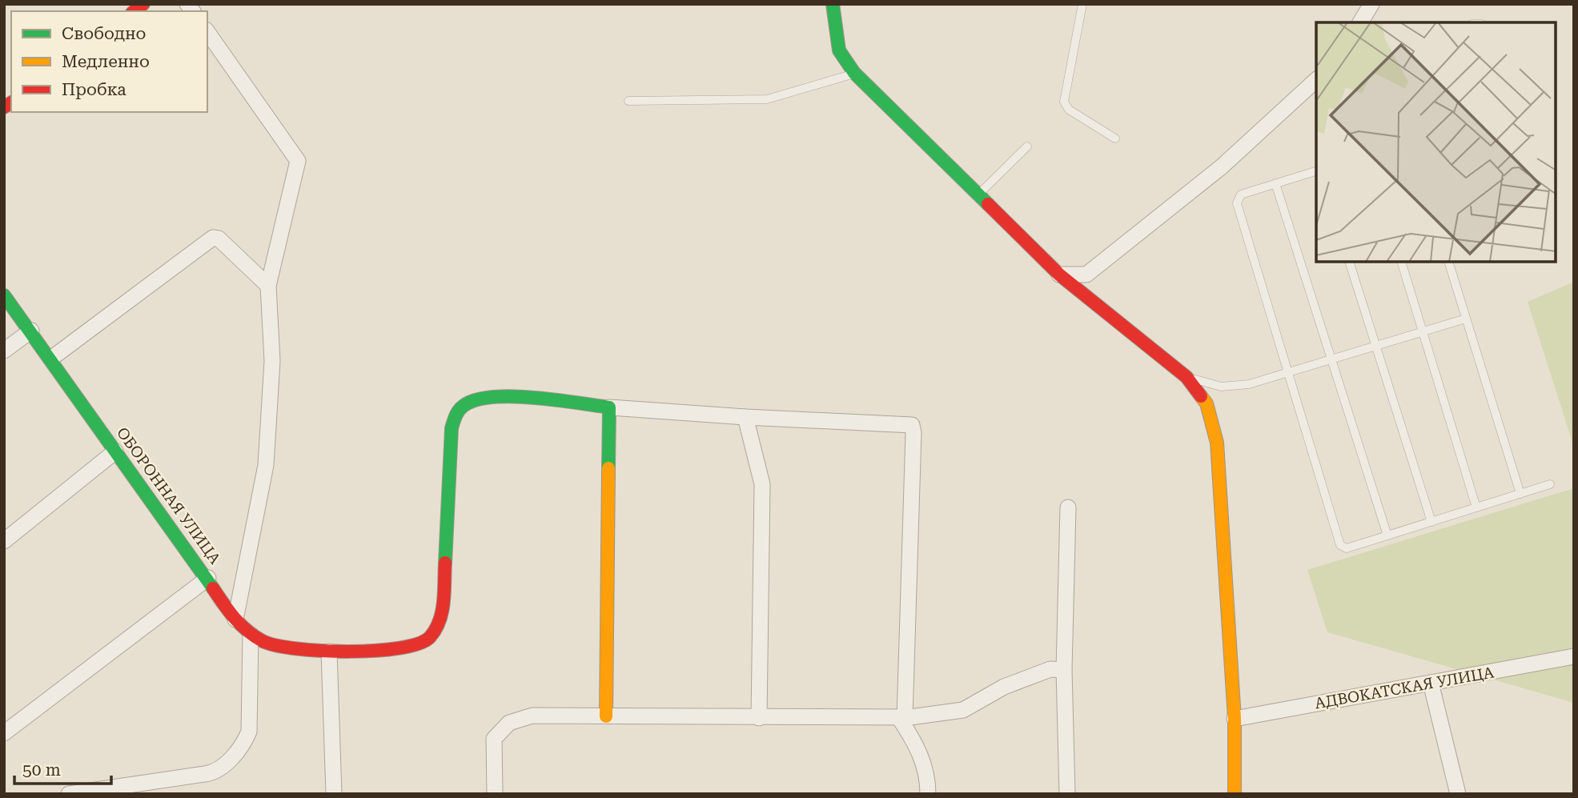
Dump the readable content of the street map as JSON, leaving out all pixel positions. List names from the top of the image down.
{
  "streets": {
    "street": ["ОБОРОННАЯ УЛИЦА", "АДВОКАТСКАЯ УЛИЦА"]
  },
  "legend": ["Свободно", "Медленно", "Пробка"],
  "scale_bar": "50 m"
}
